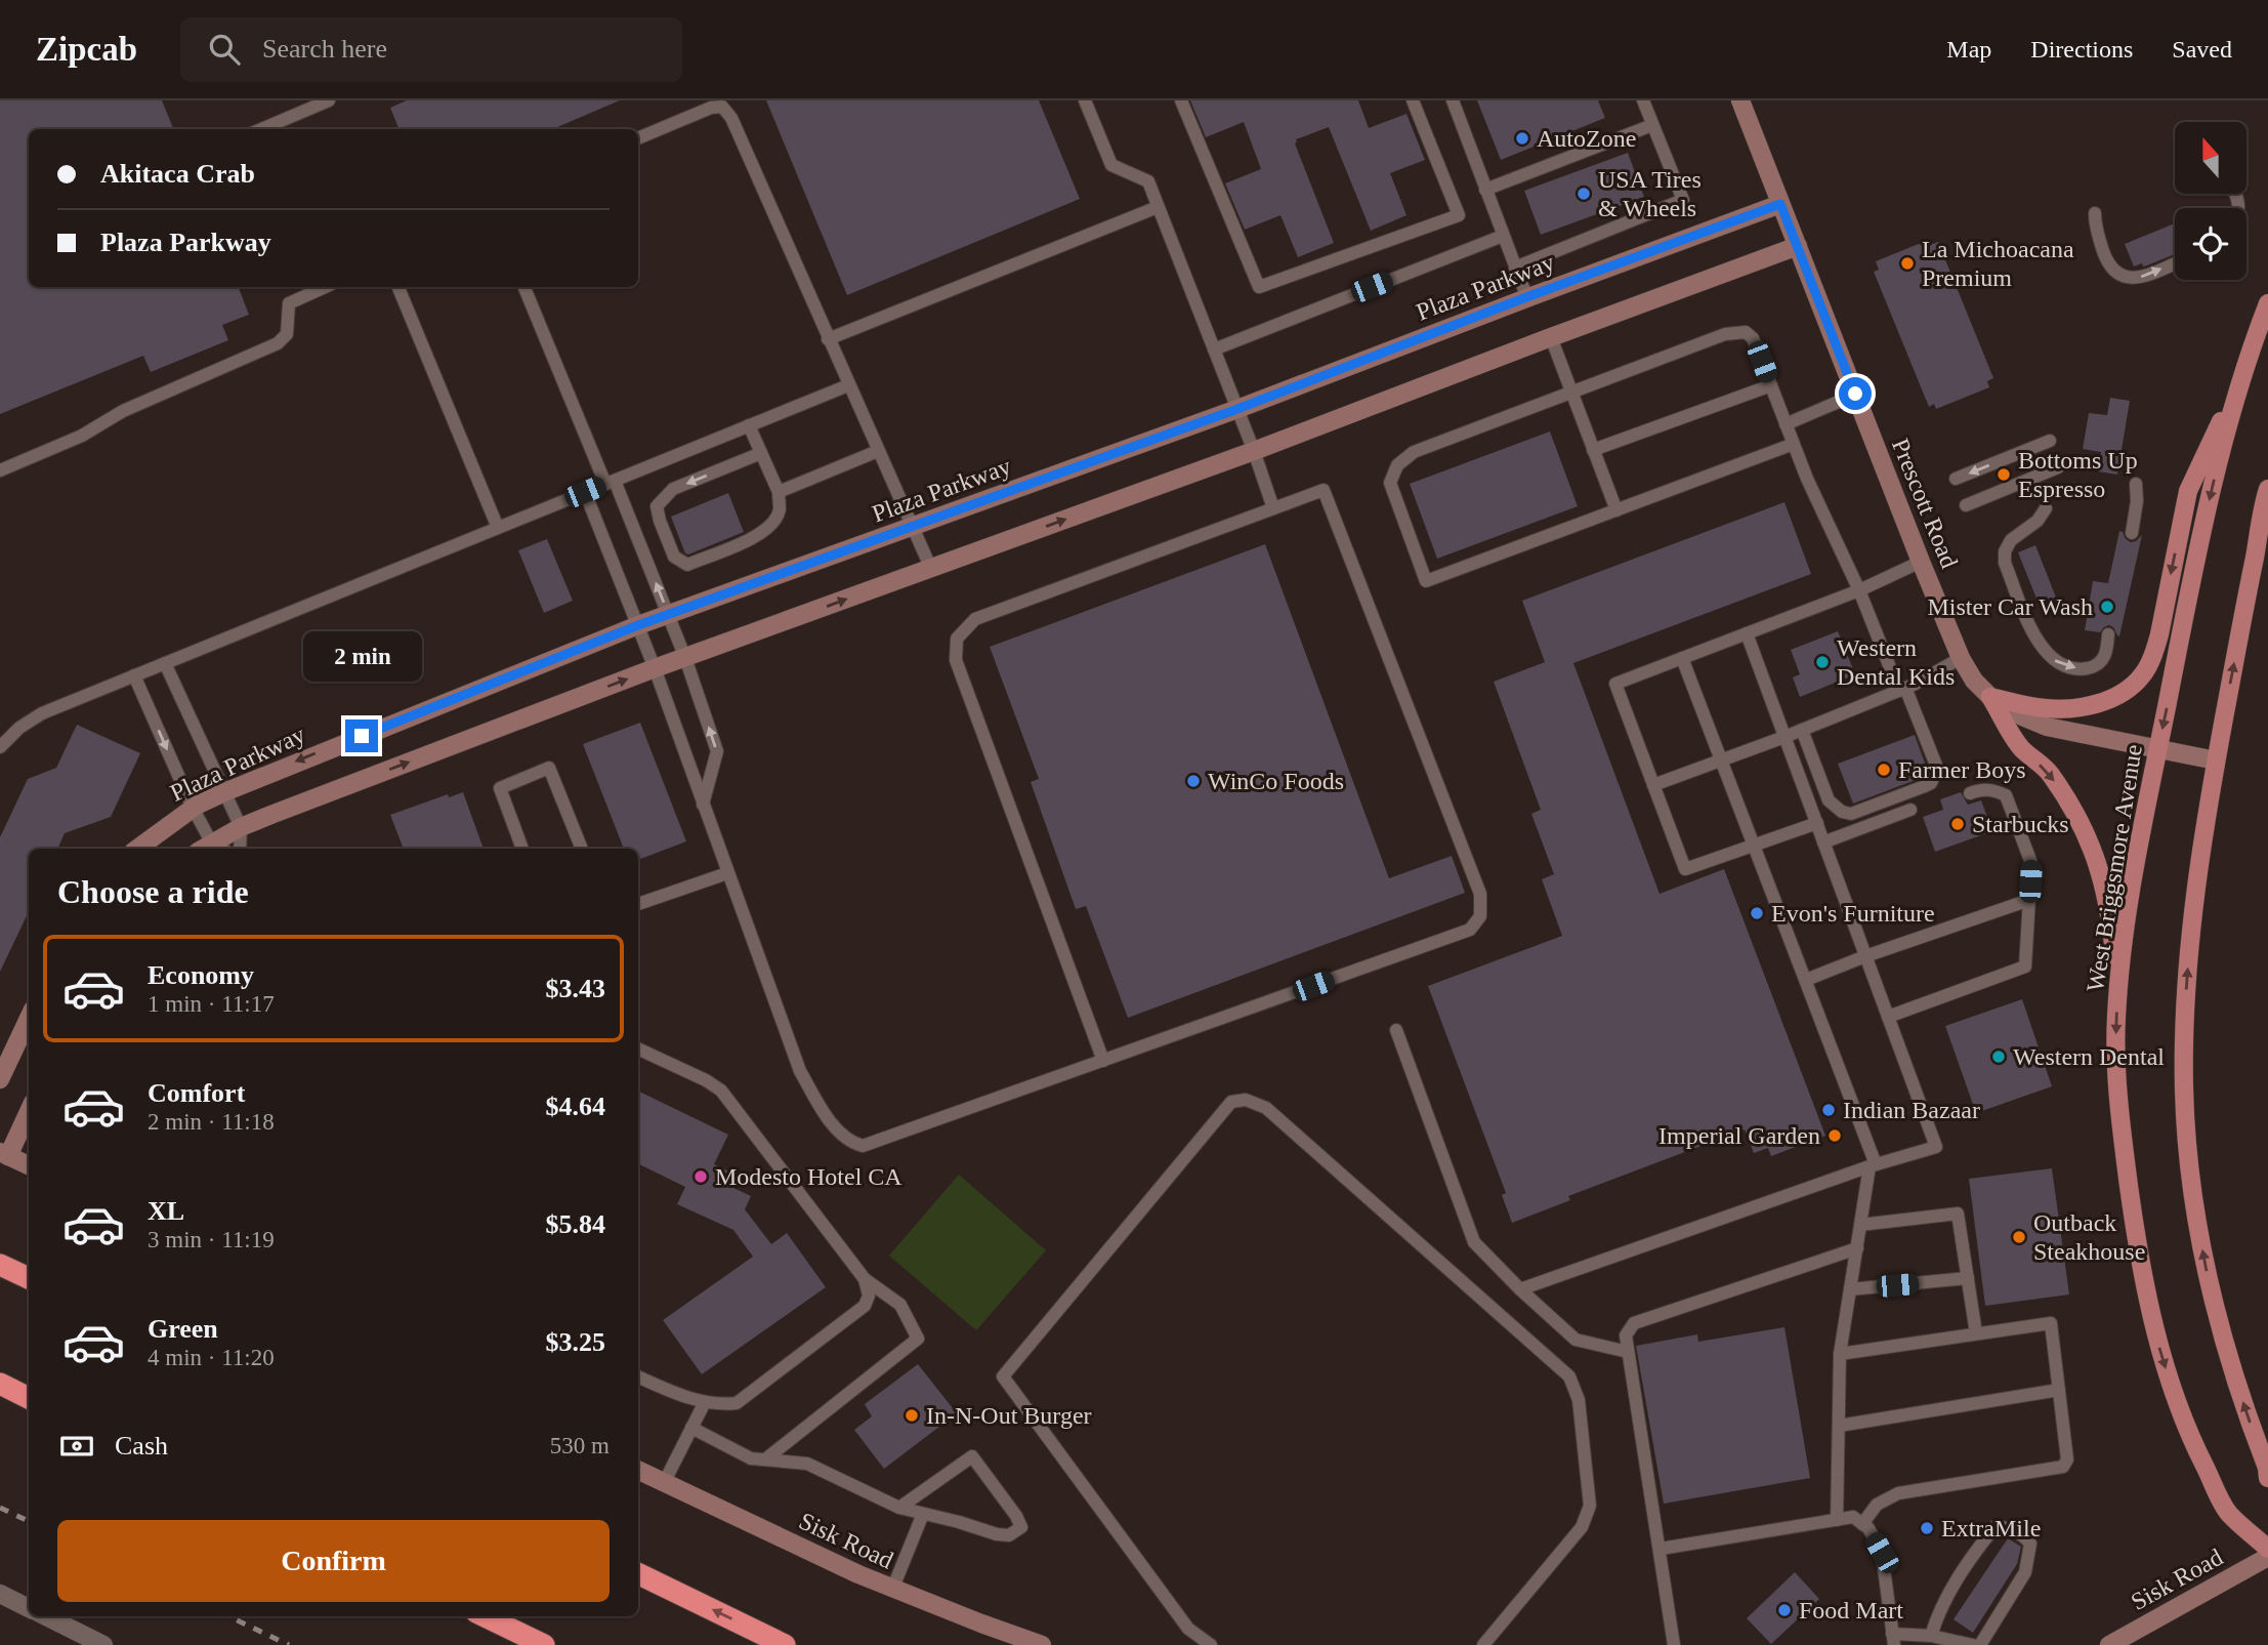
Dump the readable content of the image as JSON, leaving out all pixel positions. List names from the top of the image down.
{
  "streets": {
    "main road": ["West Briggsmore Avenue"],
    "street": ["Plaza Parkway", "Prescott Road", "Sisk Road"]
  },
  "crossings": [
    ["Plaza Parkway", "Prescott Road"],
    ["Prescott Road", "West Briggsmore Avenue"]
  ],
  "places": [
    "AutoZone",
    "USA Tires & Wheels",
    "La Michoacana Premium",
    "Bottoms Up Espresso",
    "Mister Car Wash",
    "Western Dental Kids",
    "Farmer Boys",
    "WinCo Foods",
    "Starbucks",
    "Evon's Furniture",
    "Western Dental",
    "Indian Bazaar",
    "Imperial Garden",
    "Modesto Hotel CA",
    "Outback Steakhouse",
    "In-N-Out Burger",
    "ExtraMile",
    "Food Mart"
  ],
  "north": "top",
  "page": {
    "header": "Zipcab",
    "search": "Search here",
    "nav": ["Map", "Directions", "Saved"],
    "banner": ["Akitaca Crab", "Plaza Parkway"],
    "bubble": "2 min",
    "heading": "Choose a ride",
    "list": [
      {
        "name": "Economy",
        "note": "1 min · 11:17",
        "value": "$3.43"
      },
      {
        "name": "Comfort",
        "note": "2 min · 11:18",
        "value": "$4.64"
      },
      {
        "name": "XL",
        "note": "3 min · 11:19",
        "value": "$5.84"
      },
      {
        "name": "Green",
        "note": "4 min · 11:20",
        "value": "$3.25"
      }
    ],
    "pay": ["Cash", "530 m"],
    "buttons": "Confirm"
  }
}
